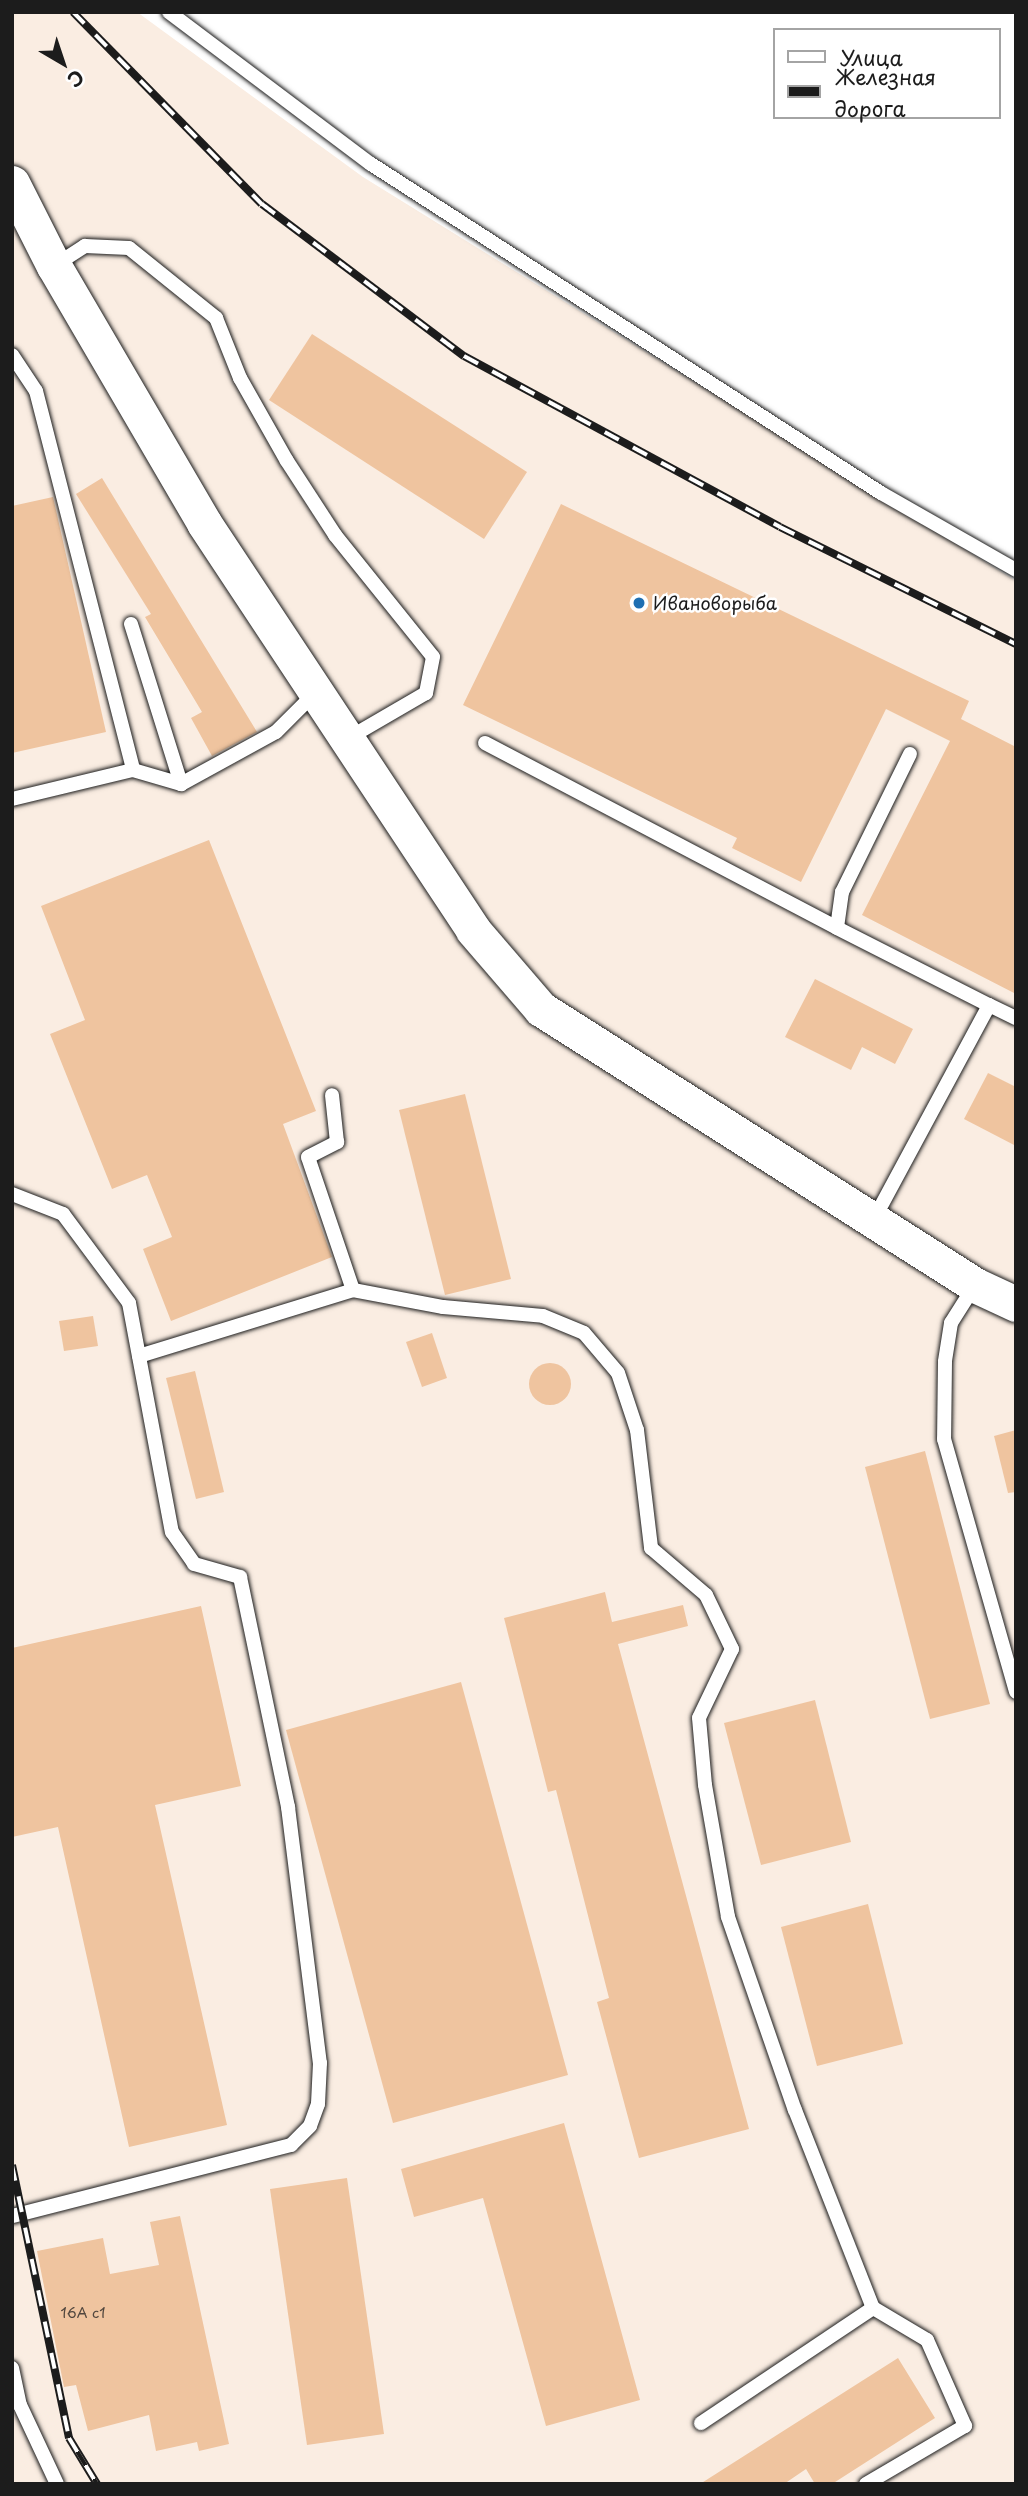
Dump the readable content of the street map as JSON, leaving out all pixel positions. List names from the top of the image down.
{
  "places": ["Ивановорыба"],
  "house_numbers": ["16А с1"],
  "legend": ["Улица", "Железная дорога"],
  "north": "bottom right"
}
